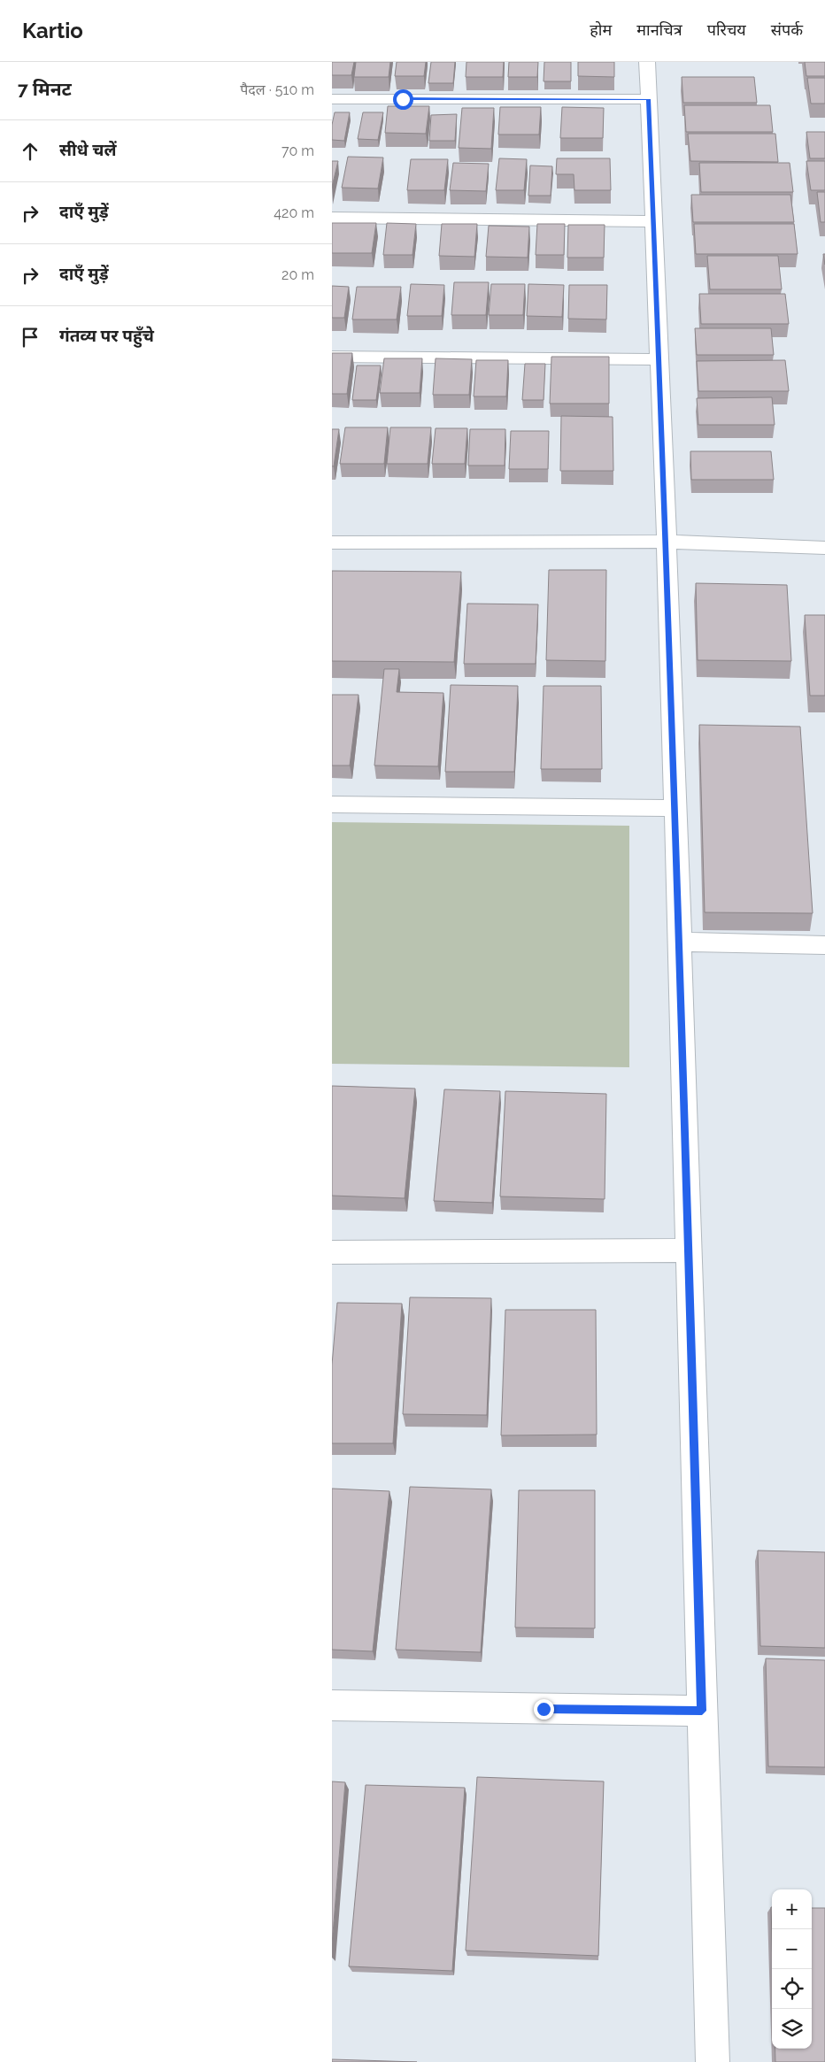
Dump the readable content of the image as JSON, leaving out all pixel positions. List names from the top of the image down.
{
  "page": {
    "header": "Kartio",
    "nav": [
      "होम",
      "मानचित्र",
      "परिचय",
      "संपर्क"
    ],
    "heading": ["7 मिनट", "पैदल · 510 m"],
    "list": [
      ["सीधे चलें", "70 m"],
      ["दाएँ मुड़ें", "420 m"],
      ["दाएँ मुड़ें", "20 m"],
      "गंतव्य पर पहुँचे"
    ],
    "map_buttons": ["+", "−"]
  }
}
